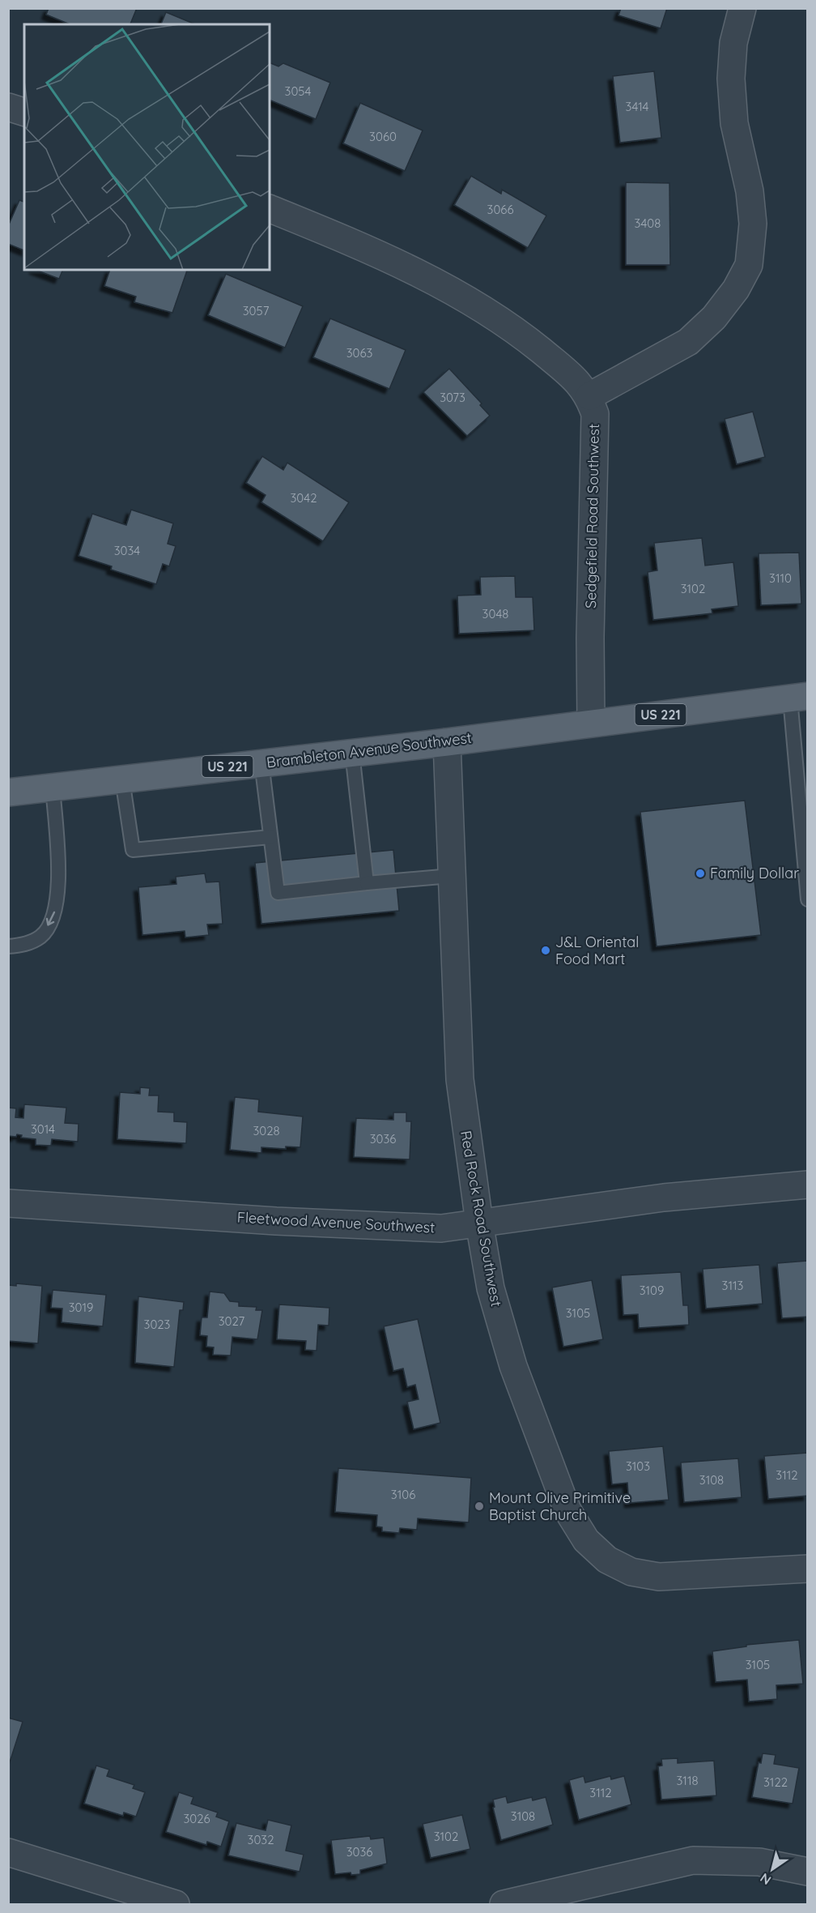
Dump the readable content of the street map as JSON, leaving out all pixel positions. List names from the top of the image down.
{
  "streets": {
    "main road": ["US 221", "Brambleton Avenue Southwest"],
    "street": ["Sedgefield Road Southwest", "Red Rock Road Southwest", "Fleetwood Avenue Southwest"]
  },
  "crossings": [
    ["Sedgefield Road Southwest", "Brambleton Avenue Southwest"],
    ["Brambleton Avenue Southwest", "Red Rock Road Southwest"],
    ["Red Rock Road Southwest", "Fleetwood Avenue Southwest"]
  ],
  "places": ["Family Dollar", "J&L Oriental Food Mart", "Mount Olive Primitive Baptist Church"],
  "house_numbers": [
    "3054",
    "3414",
    "3060",
    "3066",
    "3408",
    "3057",
    "3063",
    "3073",
    "3042",
    "3034",
    "3110",
    "3102",
    "3048",
    "3014",
    "3028",
    "3036",
    "3113",
    "3109",
    "3019",
    "3105",
    "3027",
    "3023",
    "3103",
    "3112",
    "3108",
    "3106",
    "3105",
    "3118",
    "3122",
    "3112",
    "3108",
    "3026",
    "3102",
    "3032",
    "3036"
  ],
  "north": "bottom left"
}
